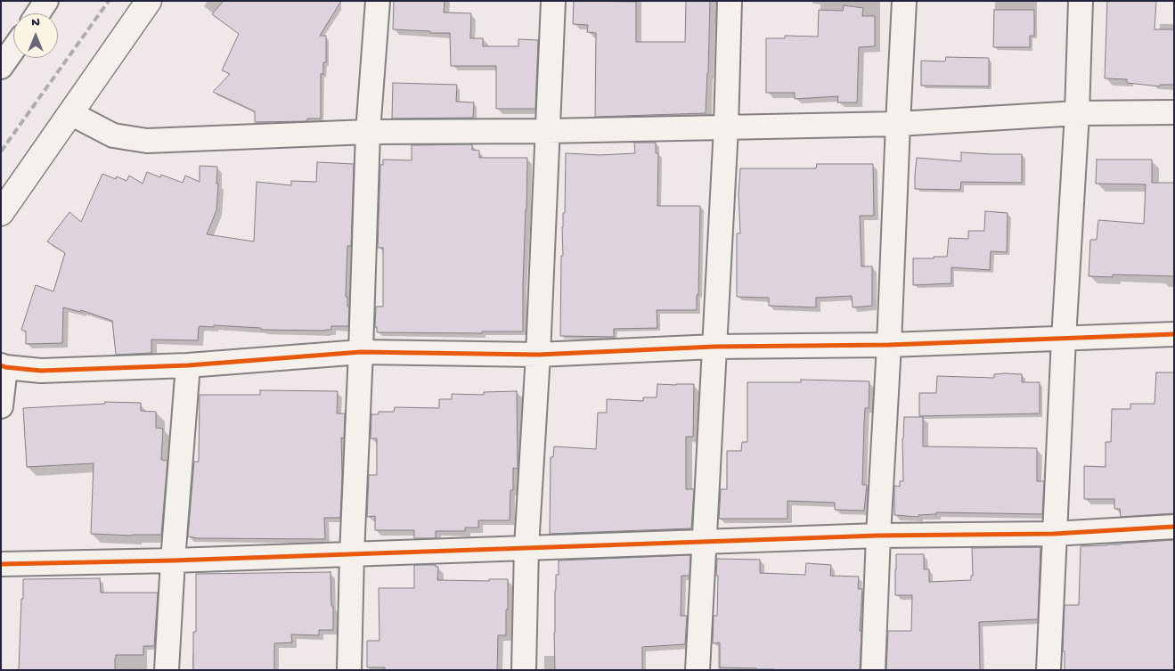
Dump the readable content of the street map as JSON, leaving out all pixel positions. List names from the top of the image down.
{
  "north": "top"
}
